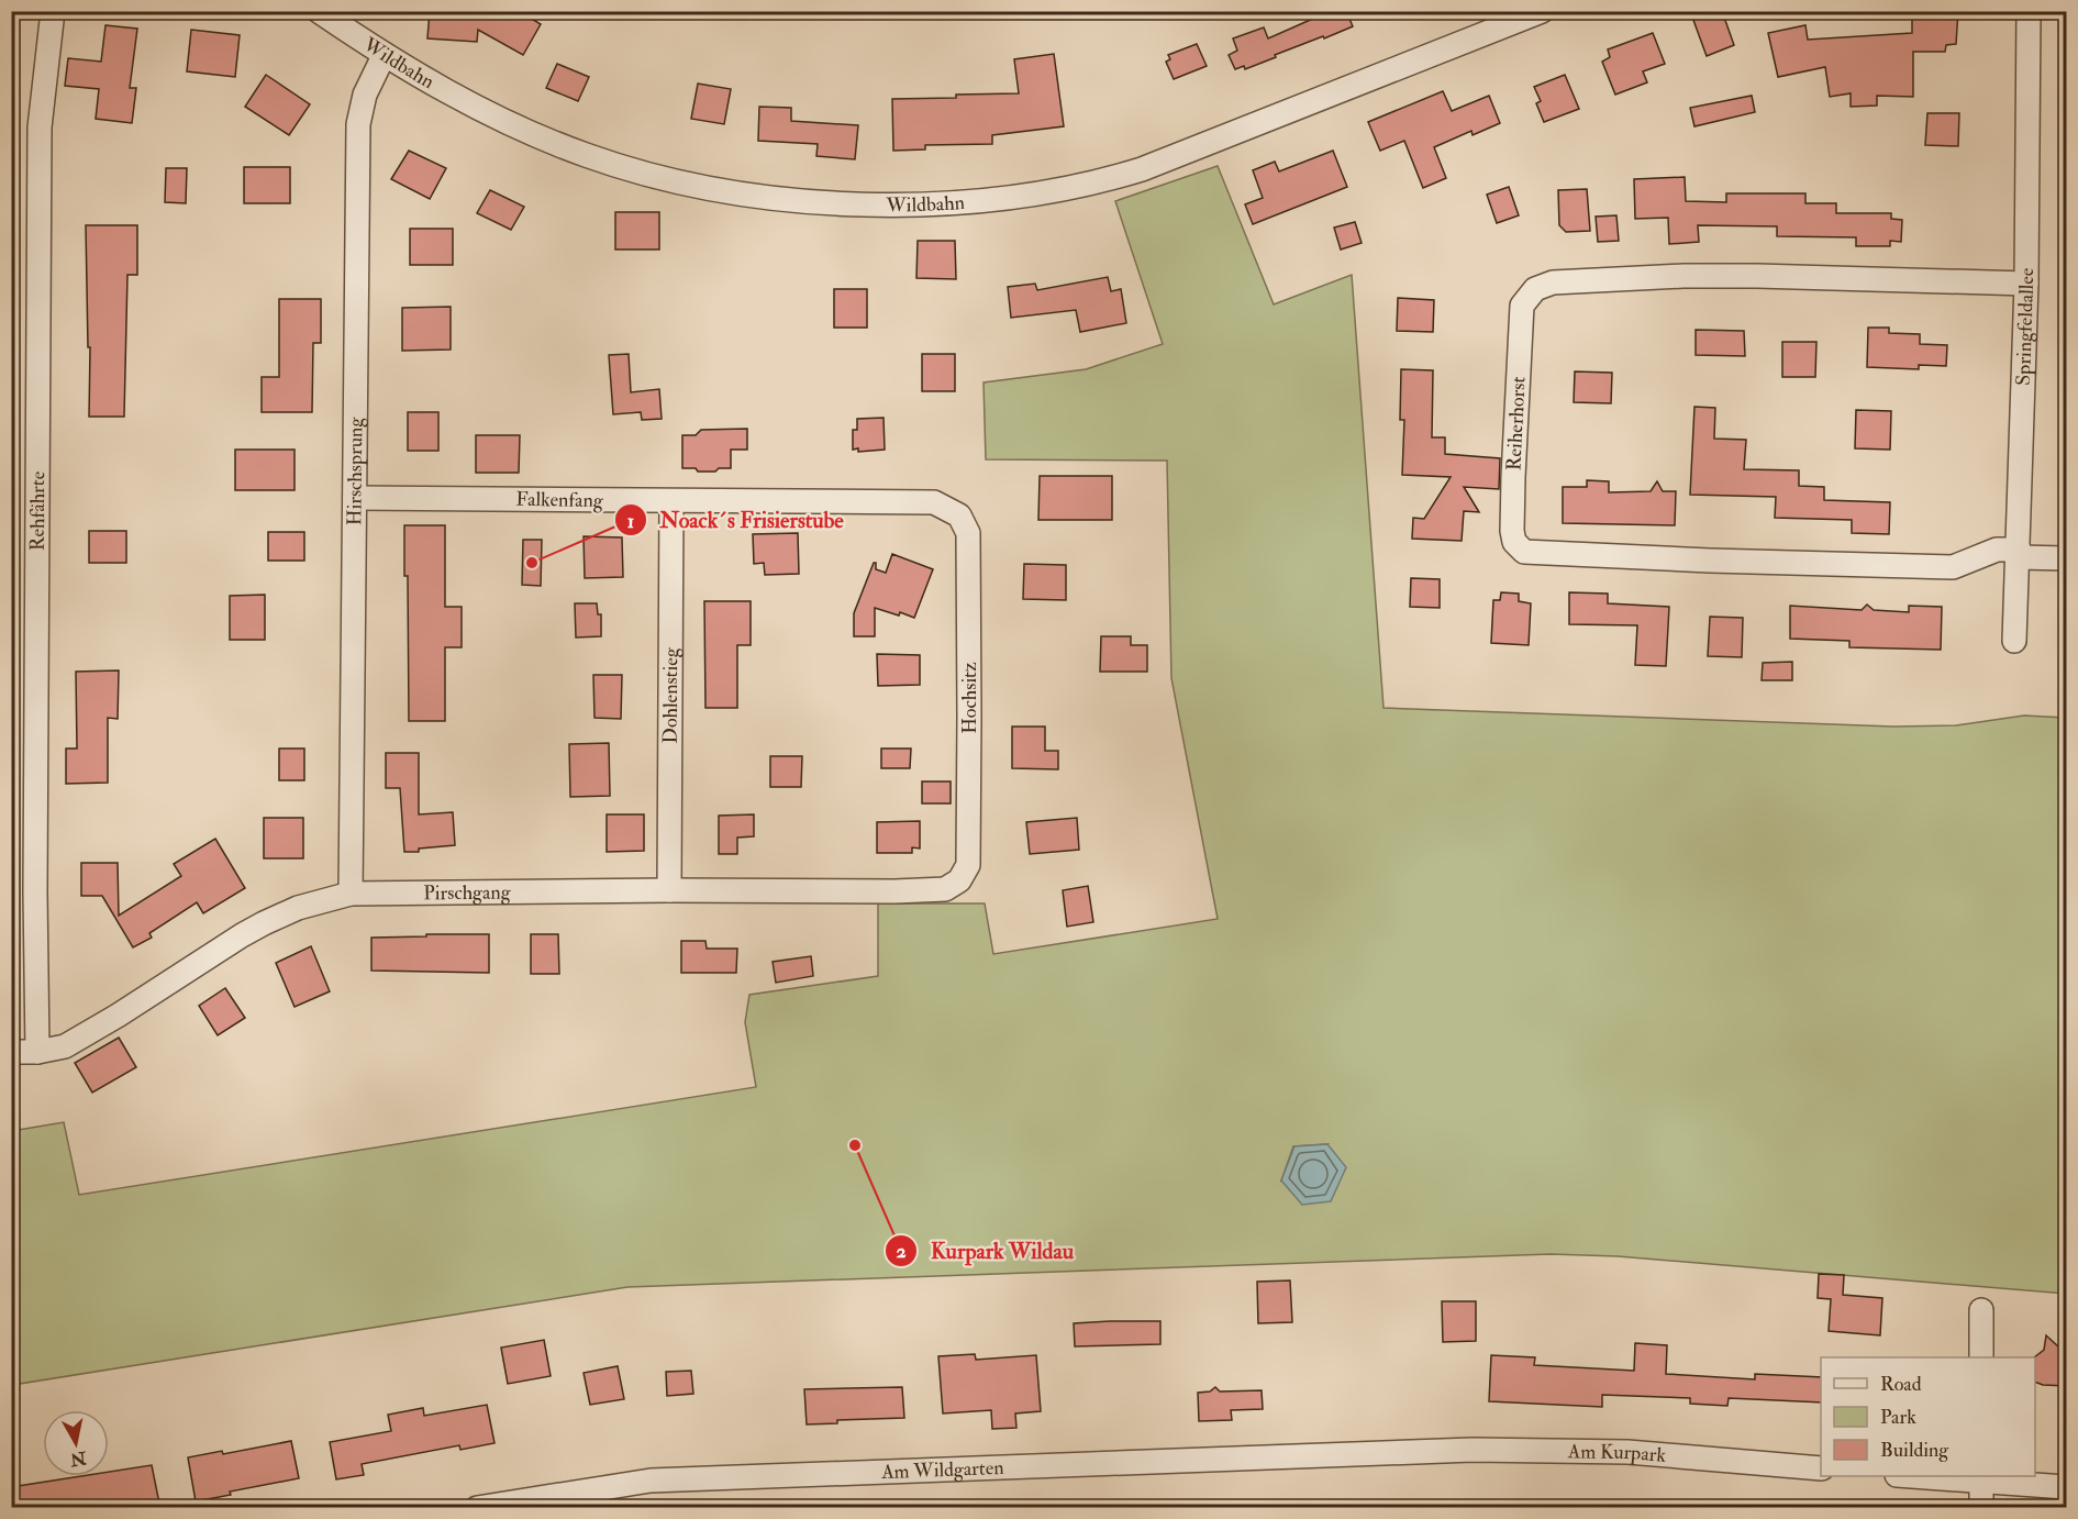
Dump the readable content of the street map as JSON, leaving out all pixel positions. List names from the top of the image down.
{
  "streets": {
    "street": [
      "Wildbahn",
      "Springfeldallee",
      "Reiherhorst",
      "Hirschsprung",
      "Falkenfang",
      "Rehfährte",
      "Dohlenstieg",
      "Hochsitz",
      "Pirschgang",
      "Am Kurpark",
      "Am Wildgarten"
    ]
  },
  "crossings": [
    ["Wildbahn", "Hirschsprung"],
    ["Springfeldallee", "Reiherhorst"],
    ["Hirschsprung", "Falkenfang"],
    ["Hirschsprung", "Pirschgang"],
    ["Falkenfang", "Dohlenstieg"],
    ["Falkenfang", "Hochsitz"],
    ["Rehfährte", "Pirschgang"],
    ["Dohlenstieg", "Pirschgang"],
    ["Hochsitz", "Pirschgang"],
    ["Am Kurpark", "Am Wildgarten"]
  ],
  "places": ["Noack´s Frisierstube", "Kurpark Wildau"],
  "legend": ["Road", "Park", "Building"],
  "north": "bottom"
}
